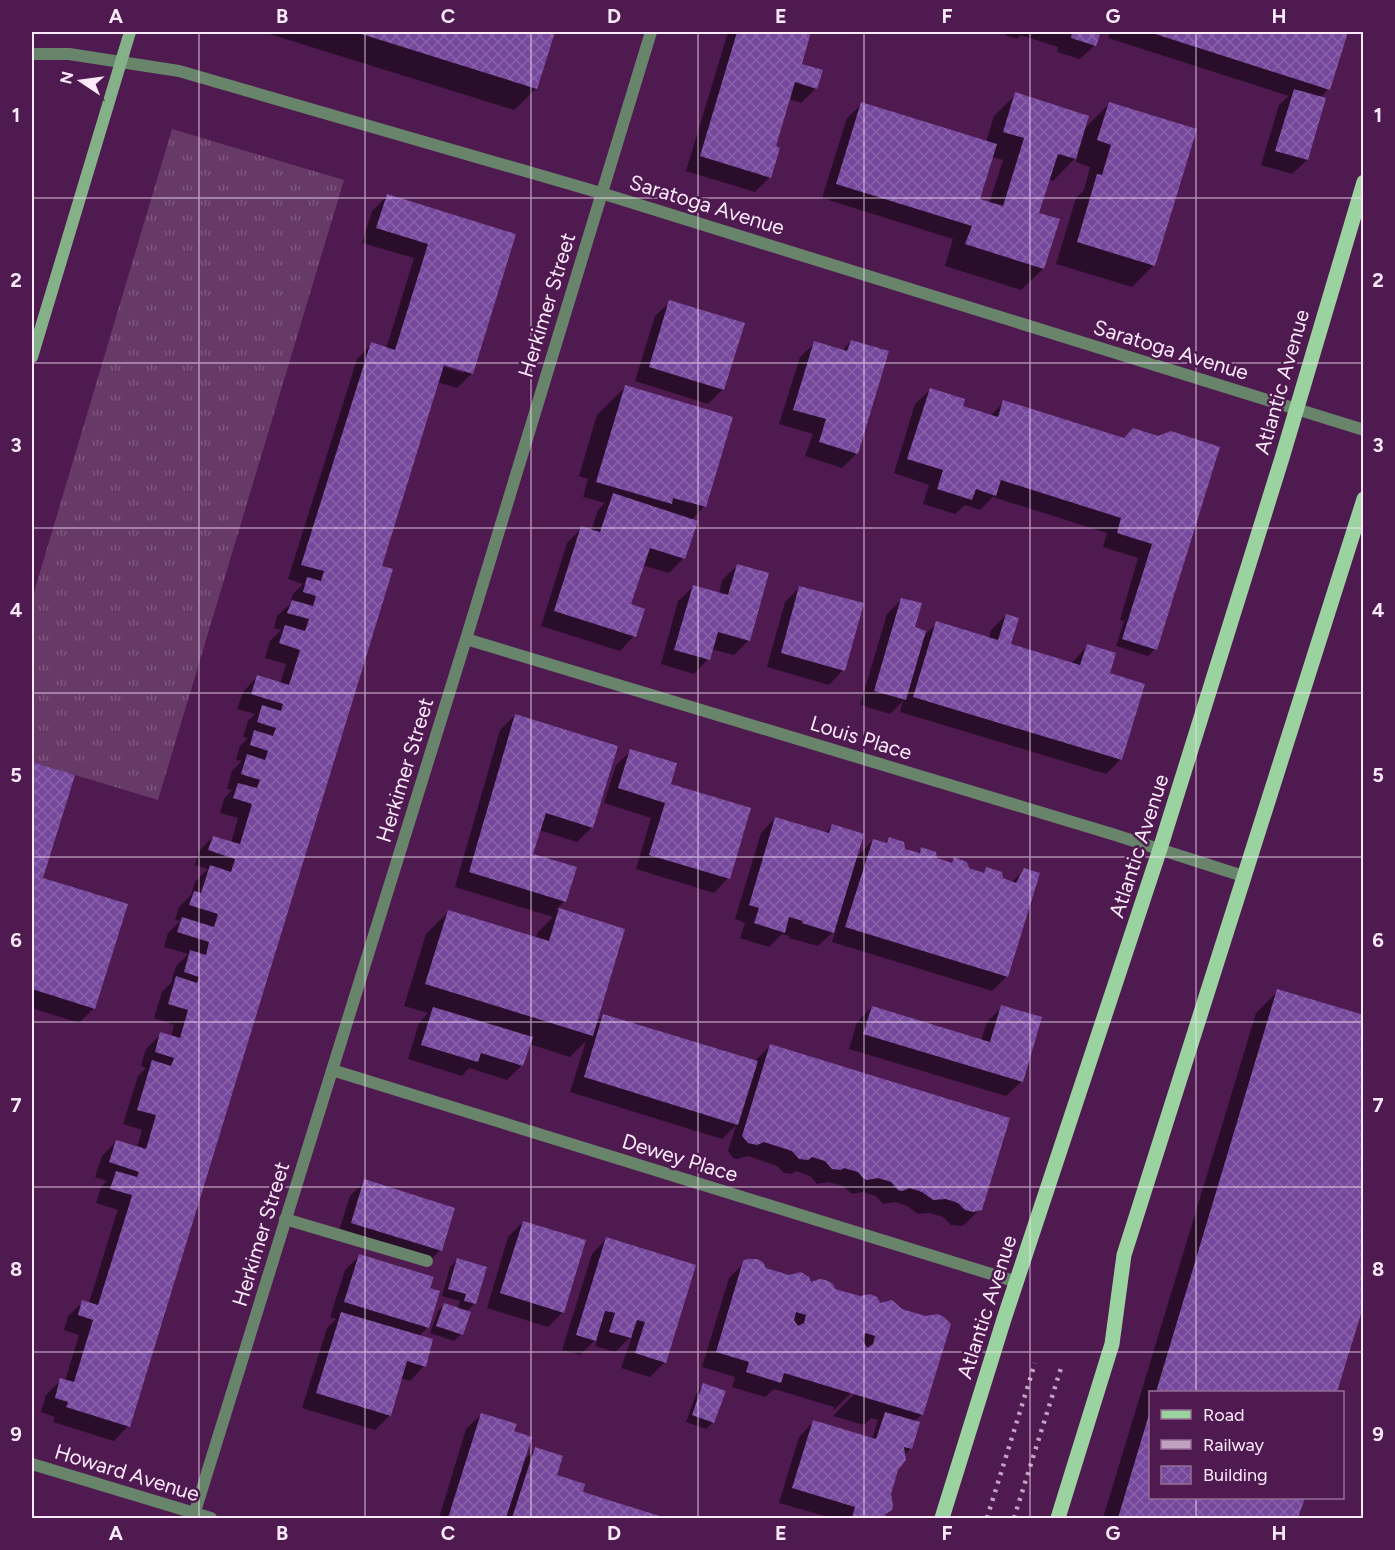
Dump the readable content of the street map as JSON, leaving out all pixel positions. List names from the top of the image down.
{
  "streets": {
    "main road": ["Atlantic Avenue"],
    "street": [
      "Saratoga Avenue",
      "Herkimer Street",
      "Louis Place",
      "Dewey Place",
      "Howard Avenue"
    ]
  },
  "crossings": [
    ["Saratoga Avenue", "Herkimer Street"],
    ["Saratoga Avenue", "Atlantic Avenue"],
    ["Herkimer Street", "Louis Place"],
    ["Herkimer Street", "Dewey Place"],
    ["Herkimer Street", "Howard Avenue"],
    ["Atlantic Avenue", "Louis Place"],
    ["Atlantic Avenue", "Dewey Place"]
  ],
  "legend": ["Road", "Railway", "Building"],
  "north": "left",
  "grid": {
    "columns": [
      "A",
      "B",
      "C",
      "D",
      "E",
      "F",
      "G",
      "H"
    ],
    "rows": [
      "1",
      "2",
      "3",
      "4",
      "5",
      "6",
      "7",
      "8",
      "9"
    ]
  }
}
